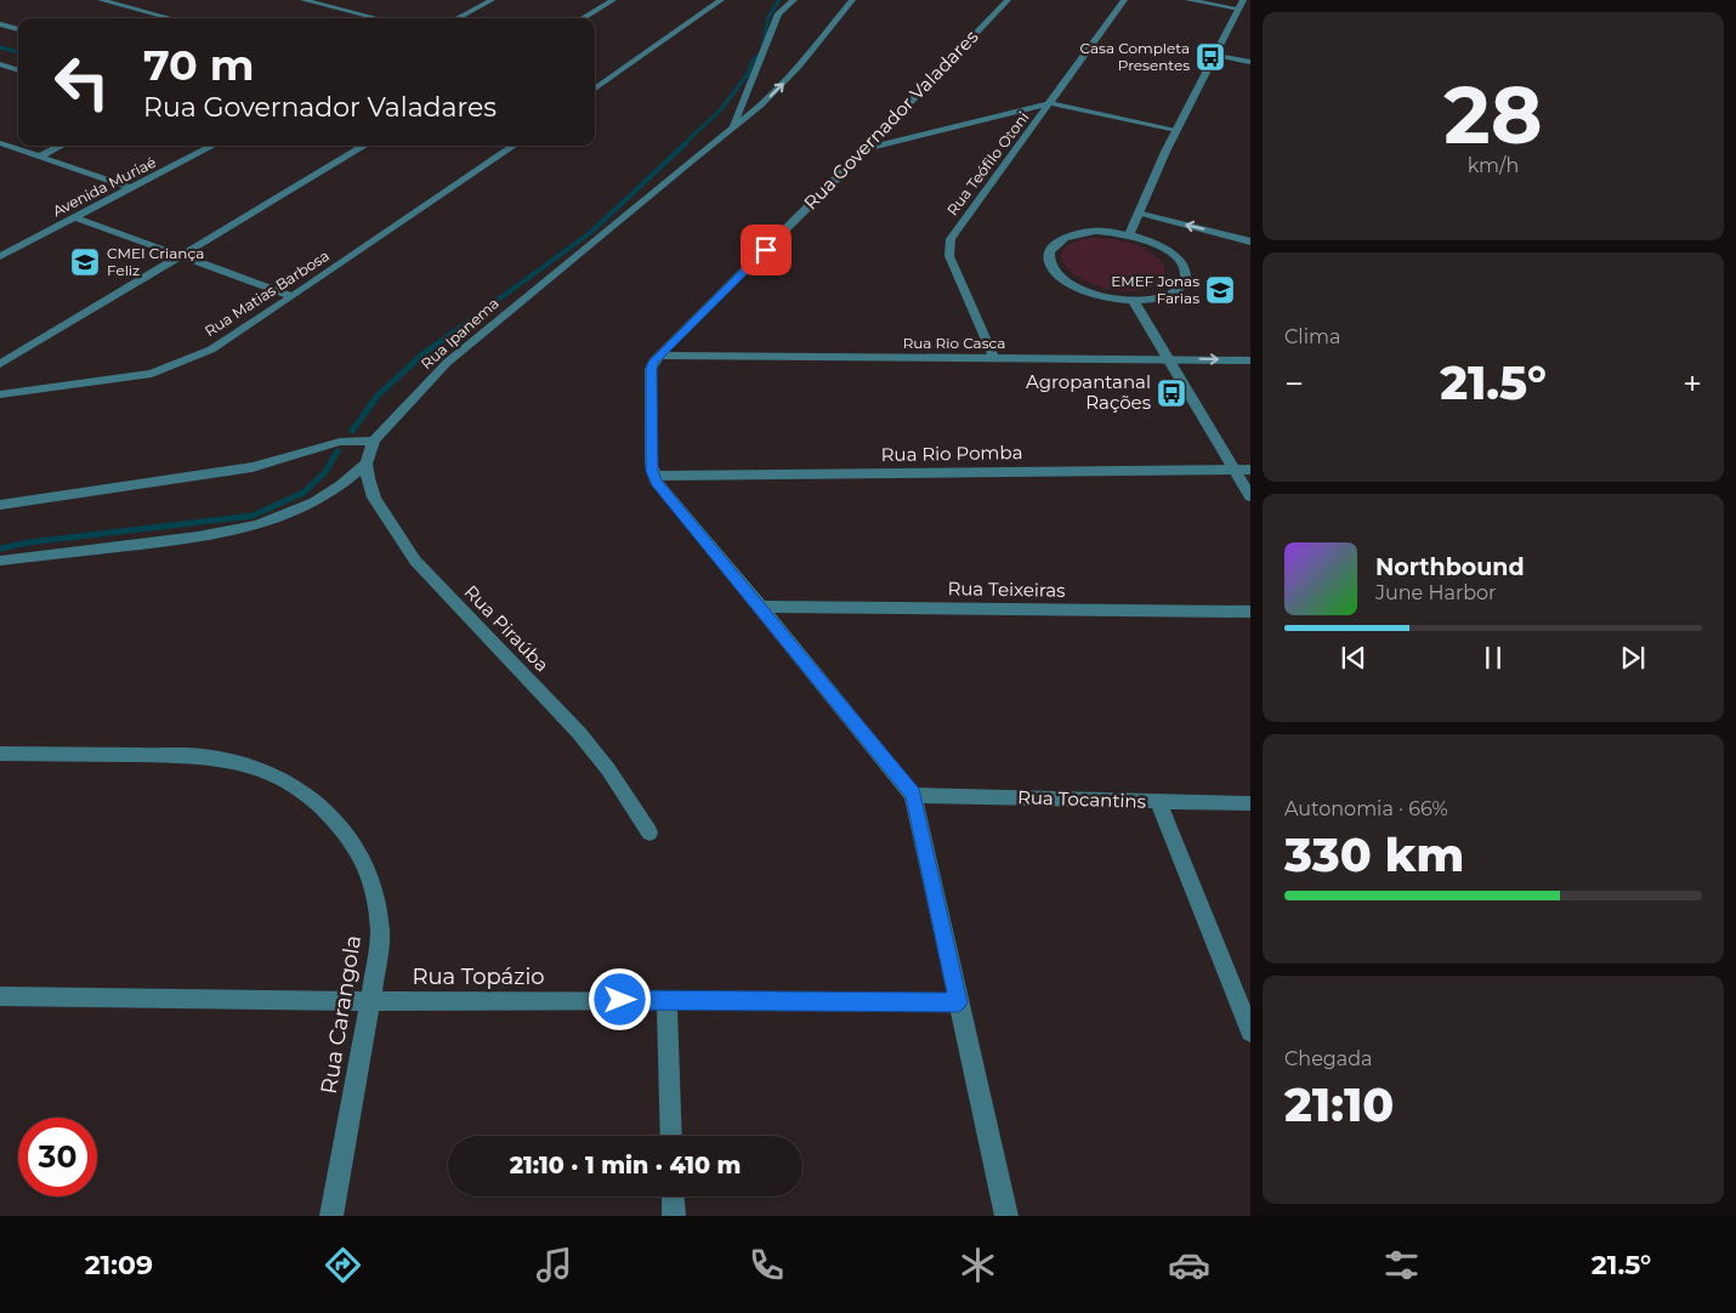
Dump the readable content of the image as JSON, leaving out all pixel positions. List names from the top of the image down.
{
  "streets": {
    "street": [
      "Rua Governador Valadares",
      "Rua Teófilo Otoni",
      "Avenida Muriaé",
      "Rua Matias Barbosa",
      "Rua Ipanema",
      "Rua Rio Casca",
      "Rua Rio Pomba",
      "Rua Teixeiras",
      "Rua Piraúba",
      "Rua Tocantins",
      "Rua Topázio",
      "Rua Carangola"
    ]
  },
  "crossings": [
    ["Rua Governador Valadares", "Rua Rio Casca"],
    ["Rua Teófilo Otoni", "Rua Rio Casca"],
    ["Rua Ipanema", "Rua Piraúba"],
    ["Rua Topázio", "Rua Carangola"]
  ],
  "places": {
    "bus stop": ["Casa Completa Presentes", "Agropantanal Rações"],
    "school or university": ["CMEI Criança Feliz", "EMEF Jonas Farias"]
  },
  "page": {
    "tile": [
      ["28", "km/h"],
      "Clima",
      ["Autonomia · 66%", "330 km"],
      ["Chegada", "21:10"]
    ],
    "turn": ["70 m", "Rua Governador Valadares"],
    "heat": ["−", "21.5°", "+"],
    "song": ["Northbound", "June Harbor"],
    "limit": "30",
    "trip": "21:10 · 1 min · 410 m",
    "tabs": ["21:09", "21.5°"]
  }
}
